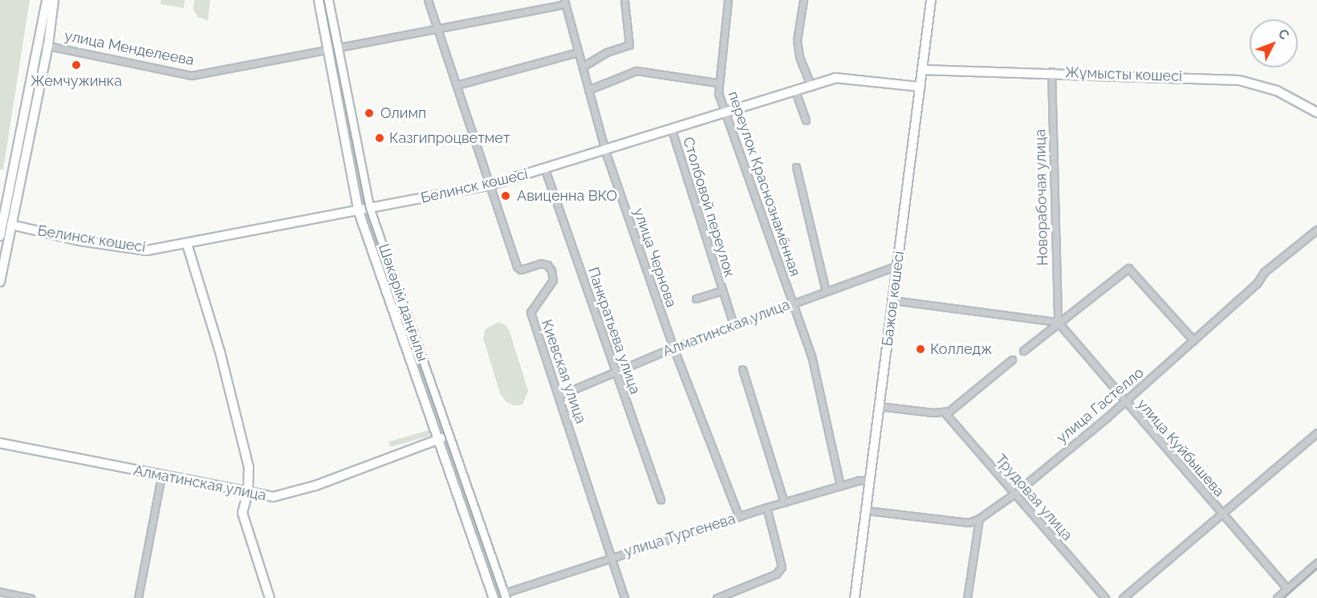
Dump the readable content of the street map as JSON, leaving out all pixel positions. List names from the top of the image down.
{
  "streets": {
    "main road": [
      "Жұмысты көшесі",
      "Белинск көшесі",
      "Бажов көшесі",
      "Шәкәрім даңғылы",
      "Алматинская улица",
      "улица Тургенева"
    ],
    "street": [
      "улица Менделеева",
      "переулок Краснознамённая",
      "Новорабочая улица",
      "Столбовой переулок",
      "улица Чернова",
      "Панкратьева улица",
      "Киевская улица",
      "улица Гастелло",
      "улица Куйбышева",
      "Трудовая улица"
    ]
  },
  "crossings": [
    ["улица Менделеева", "улица Чернова"],
    ["улица Менделеева", "Шәкәрім даңғылы"],
    ["улица Менделеева", "Киевская улица"],
    ["Жұмысты көшесі", "Новорабочая улица"],
    ["Жұмысты көшесі", "Бажов көшесі"],
    ["переулок Краснознамённая", "Белинск көшесі"],
    ["переулок Краснознамённая", "Алматинская улица"],
    ["переулок Краснознамённая", "улица Тургенева"],
    ["Белинск көшесі", "Столбовой переулок"],
    ["Белинск көшесі", "улица Чернова"],
    ["Белинск көшесі", "Бажов көшесі"],
    ["Белинск көшесі", "Шәкәрім даңғылы"],
    ["Белинск көшесі", "Панкратьева улица"],
    ["Белинск көшесі", "Киевская улица"],
    ["Новорабочая улица", "улица Куйбышева"],
    ["Столбовой переулок", "Алматинская улица"],
    ["улица Чернова", "Алматинская улица"],
    ["улица Чернова", "улица Тургенева"],
    ["Бажов көшесі", "Алматинская улица"],
    ["Бажов көшесі", "улица Гастелло"],
    ["Бажов көшесі", "улица Тургенева"],
    ["Шәкәрім даңғылы", "Алматинская улица"],
    ["Шәкәрім даңғылы", "улица Тургенева"],
    ["Алматинская улица", "Панкратьева улица"],
    ["Алматинская улица", "Киевская улица"],
    ["Киевская улица", "улица Тургенева"],
    ["улица Гастелло", "улица Куйбышева"],
    ["улица Гастелло", "Трудовая улица"]
  ],
  "places": [
    "Жемчужинка",
    "Олимп",
    "Казгипроцветмет",
    "Авиценна ВКО",
    "Колледж"
  ],
  "north": "top right"
}
